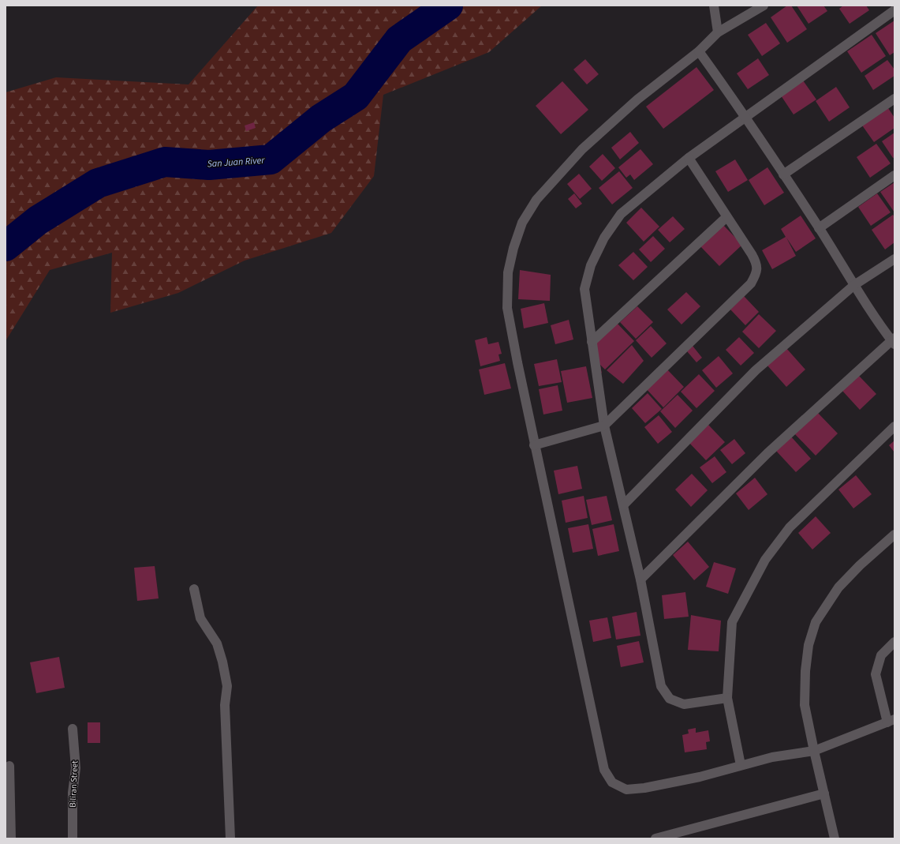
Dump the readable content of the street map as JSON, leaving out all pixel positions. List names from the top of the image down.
{
  "streets": {
    "street": ["Biliran Street"]
  },
  "water": ["San Juan River"]
}
